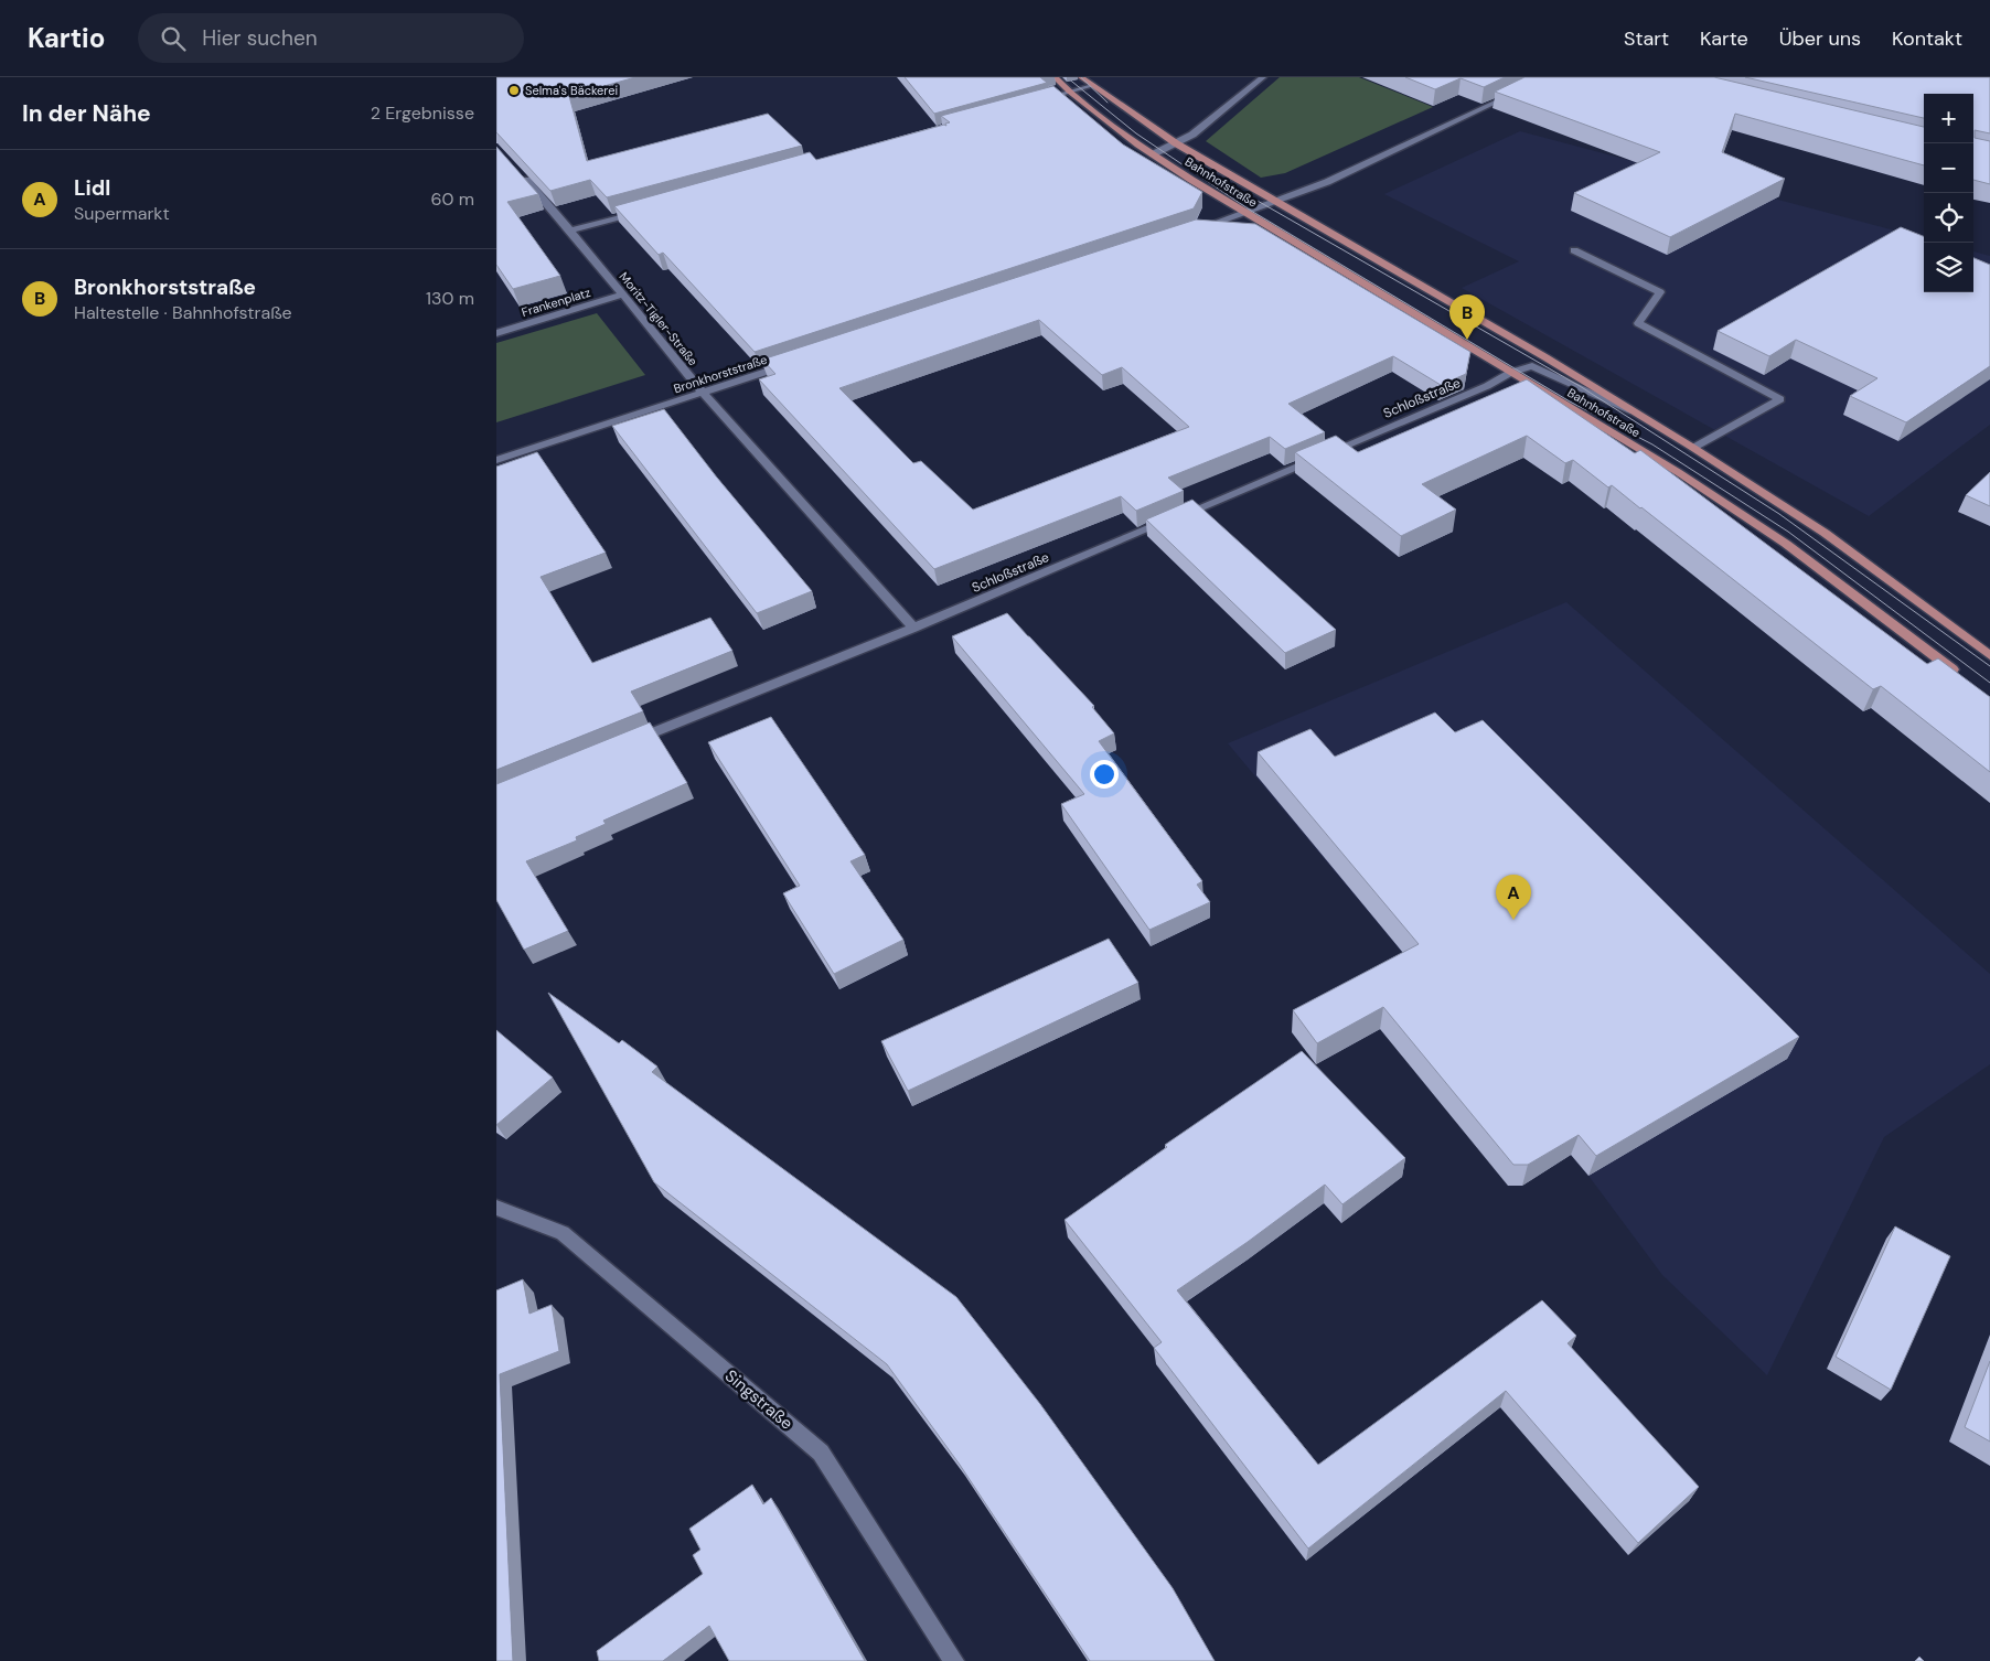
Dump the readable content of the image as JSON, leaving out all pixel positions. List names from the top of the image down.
{
  "streets": {
    "main road": ["Bahnhofstraße"],
    "street": [
      "Frankenplatz",
      "Moritz-Tigler-Straße",
      "Bronkhorststraße",
      "Schloßstraße",
      "Singstraße"
    ]
  },
  "crossings": [
    ["Bahnhofstraße", "Schloßstraße"],
    ["Frankenplatz", "Moritz-Tigler-Straße"],
    ["Moritz-Tigler-Straße", "Bronkhorststraße"],
    ["Moritz-Tigler-Straße", "Schloßstraße"]
  ],
  "places": ["Selma's Bäckerei"],
  "page": {
    "header": "Kartio",
    "search": "Hier suchen",
    "nav": [
      "Start",
      "Karte",
      "Über uns",
      "Kontakt"
    ],
    "heading": ["In der Nähe", "2 Ergebnisse"],
    "map_buttons": ["+", "−"],
    "list": [
      {
        "mark": "A",
        "name": "Lidl",
        "note": "Supermarkt",
        "value": "60 m"
      },
      {
        "mark": "B",
        "name": "Bronkhorststraße",
        "note": "Haltestelle · Bahnhofstraße",
        "value": "130 m"
      }
    ],
    "pins": ["B", "A"]
  }
}
